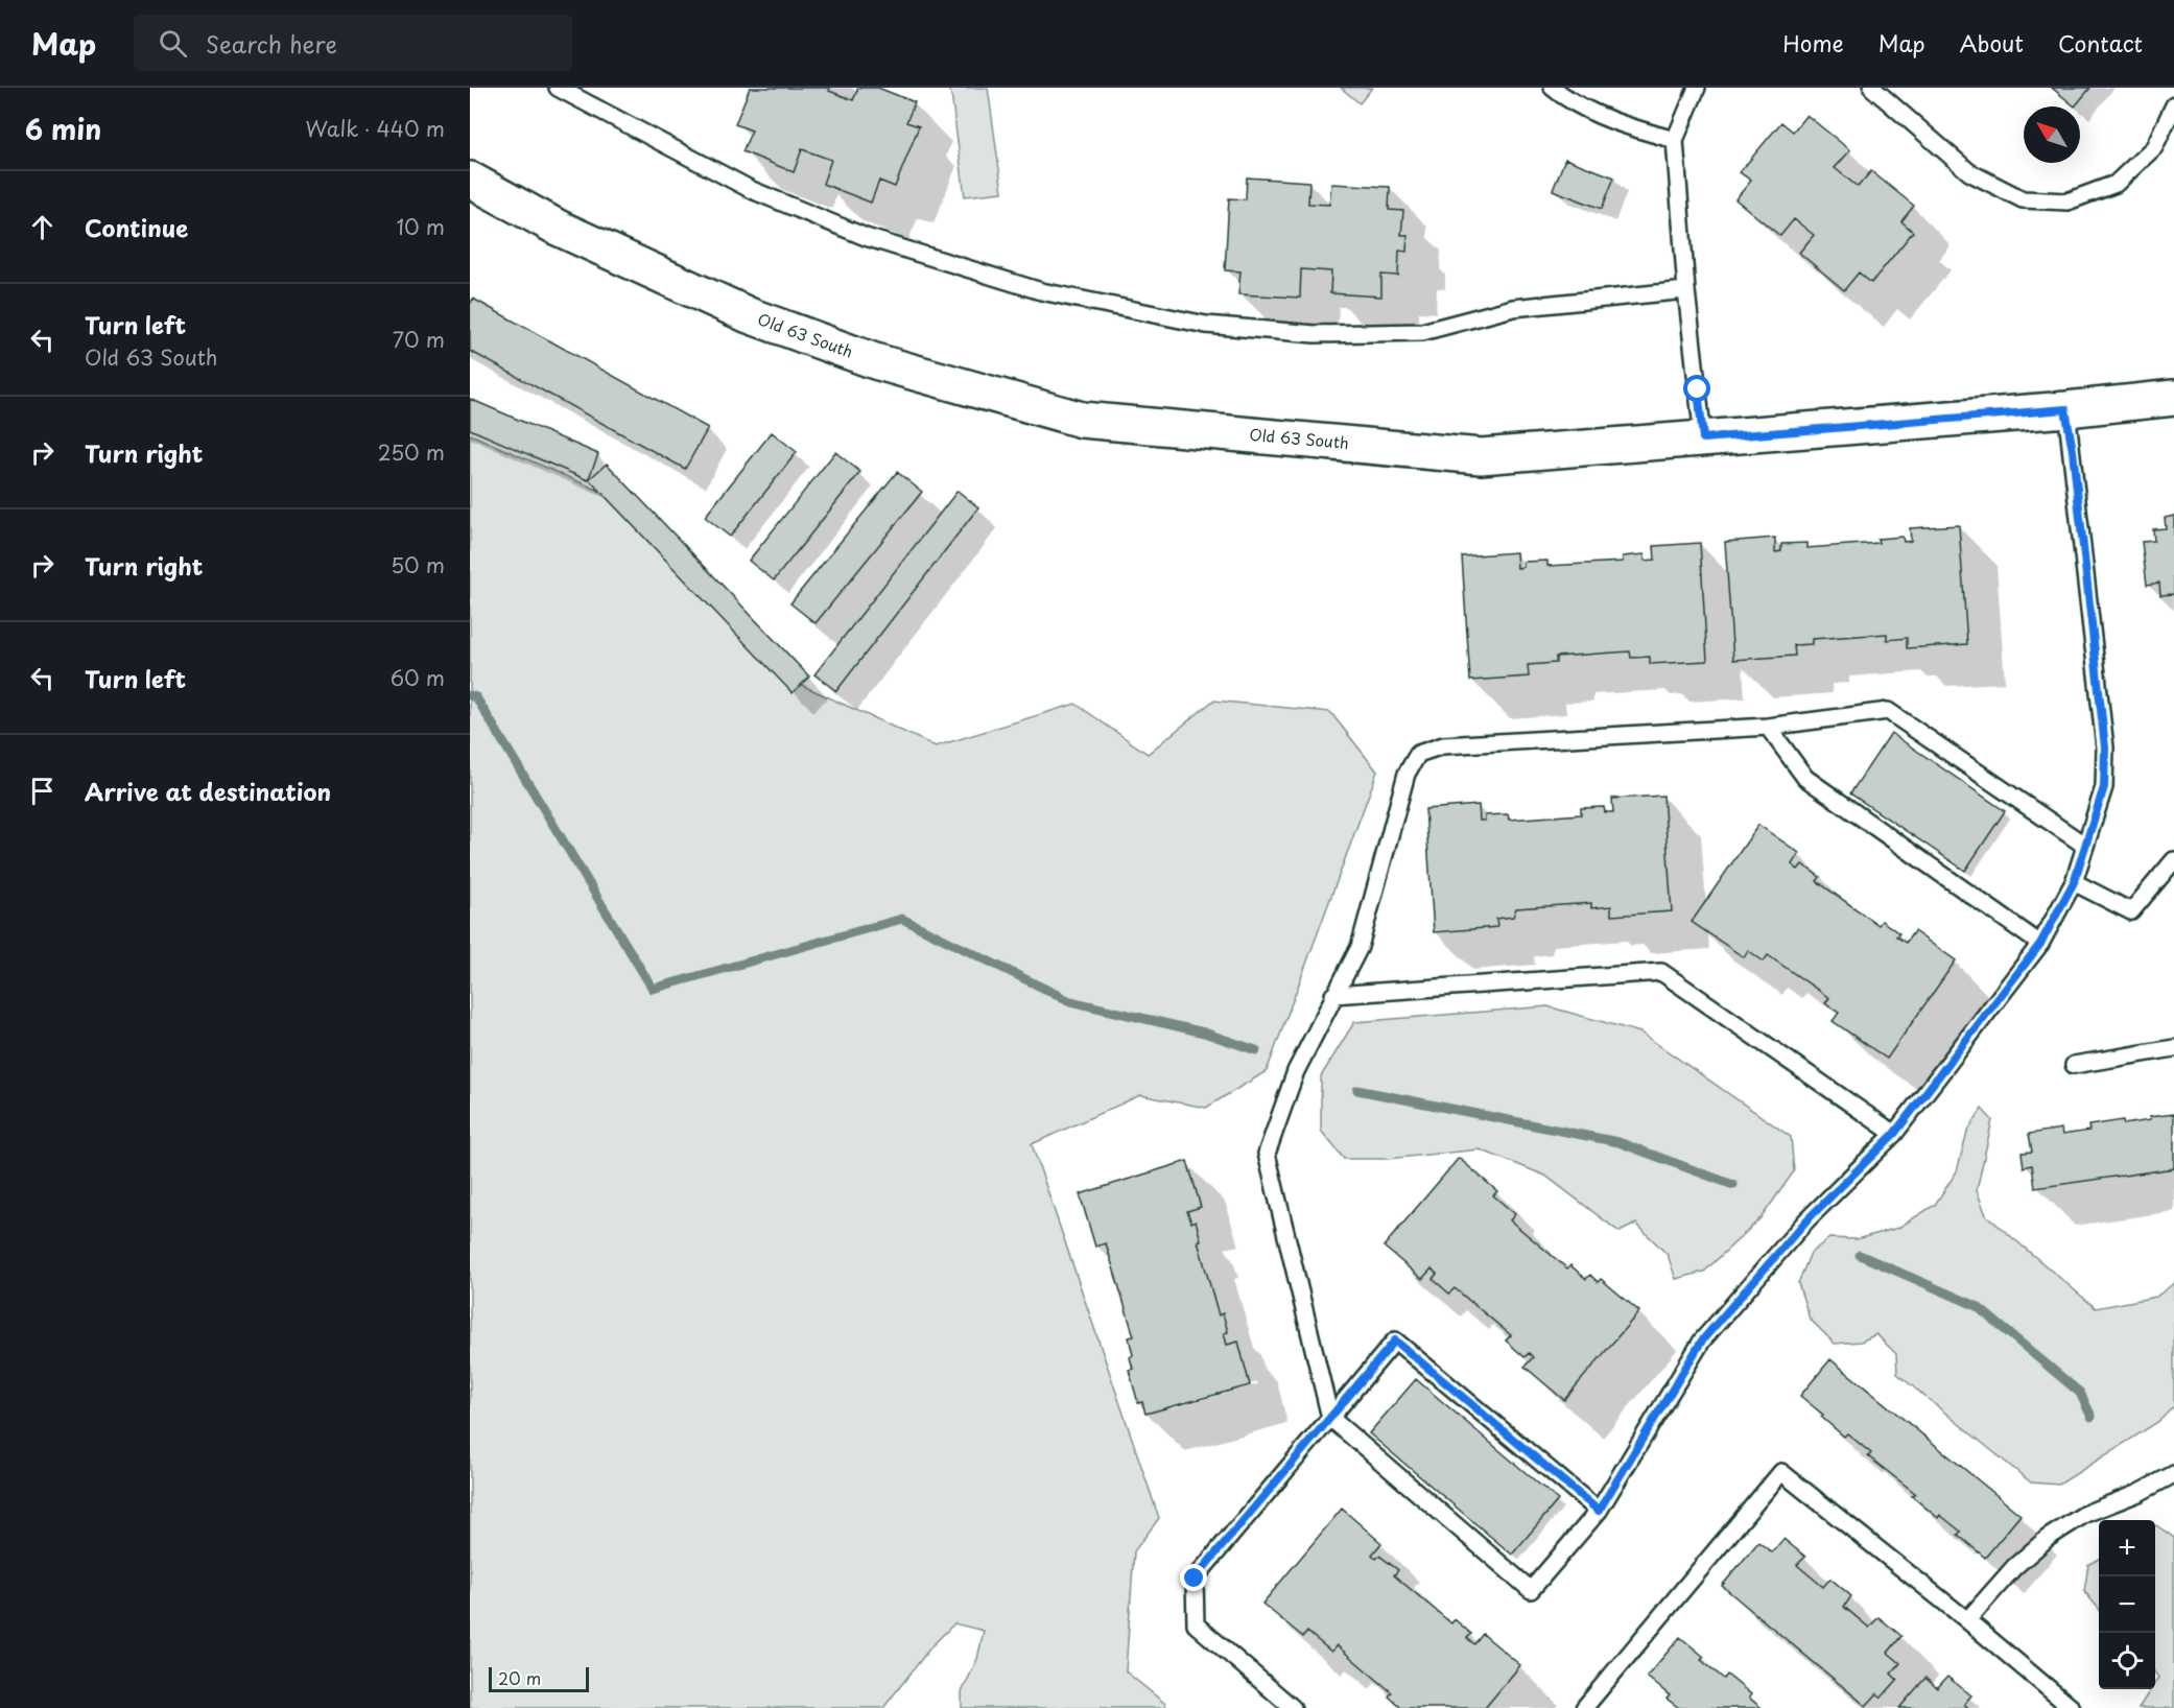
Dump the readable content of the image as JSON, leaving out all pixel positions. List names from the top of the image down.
{
  "streets": {
    "main road": ["Old 63 South"]
  },
  "scale_bar": "20 m",
  "north": "top left",
  "page": {
    "header": "Map",
    "search": "Search here",
    "nav": [
      "Home",
      "Map",
      "About",
      "Contact"
    ],
    "heading": ["6 min", "Walk · 440 m"],
    "list": [
      ["Continue", "10 m"],
      ["Turn left", "Old 63 South", "70 m"],
      ["Turn right", "250 m"],
      ["Turn right", "50 m"],
      ["Turn left", "60 m"],
      "Arrive at destination"
    ],
    "map_buttons": ["+", "−"],
    "scale": "20 m"
  }
}
